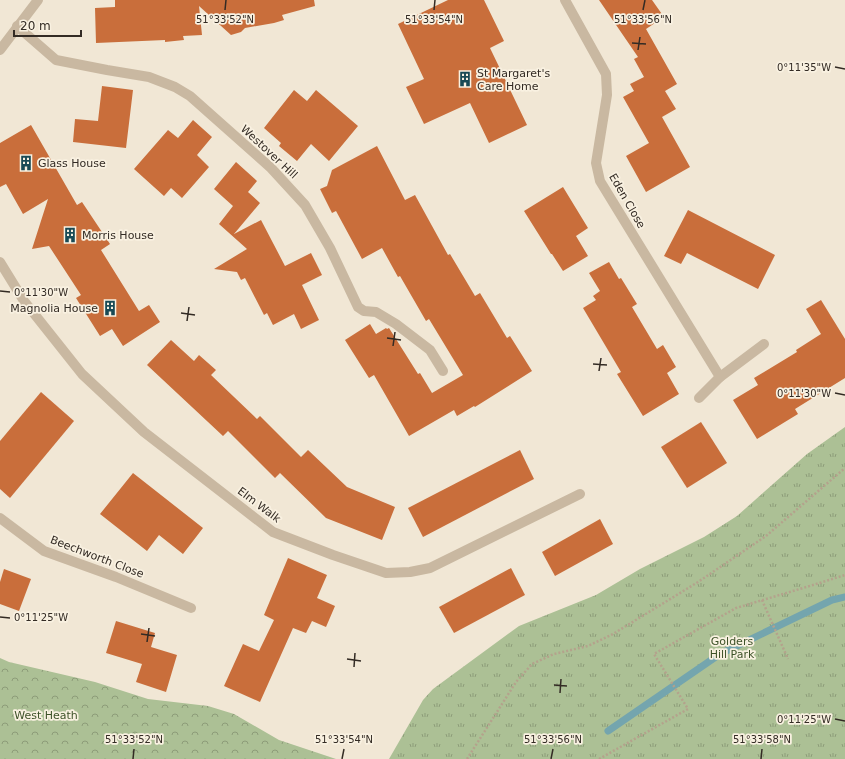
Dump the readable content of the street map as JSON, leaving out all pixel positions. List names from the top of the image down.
{
  "streets": {
    "street": [
      "Westover Hill",
      "Eden Close",
      "Elm Walk",
      "Beechworth Close"
    ]
  },
  "parks": ["Golders Hill Park", "West Heath"],
  "places": {
    "building": [
      "St Margaret's Care Home",
      "Glass House",
      "Morris House",
      "Magnolia House"
    ]
  },
  "scale_bar": "20 m",
  "coordinates": [
    "51°33'52\"N",
    "51°33'54\"N",
    "51°33'56\"N",
    "0°11'35\"W",
    "0°11'30\"W",
    "0°11'25\"W",
    "51°33'58\"N"
  ]
}
